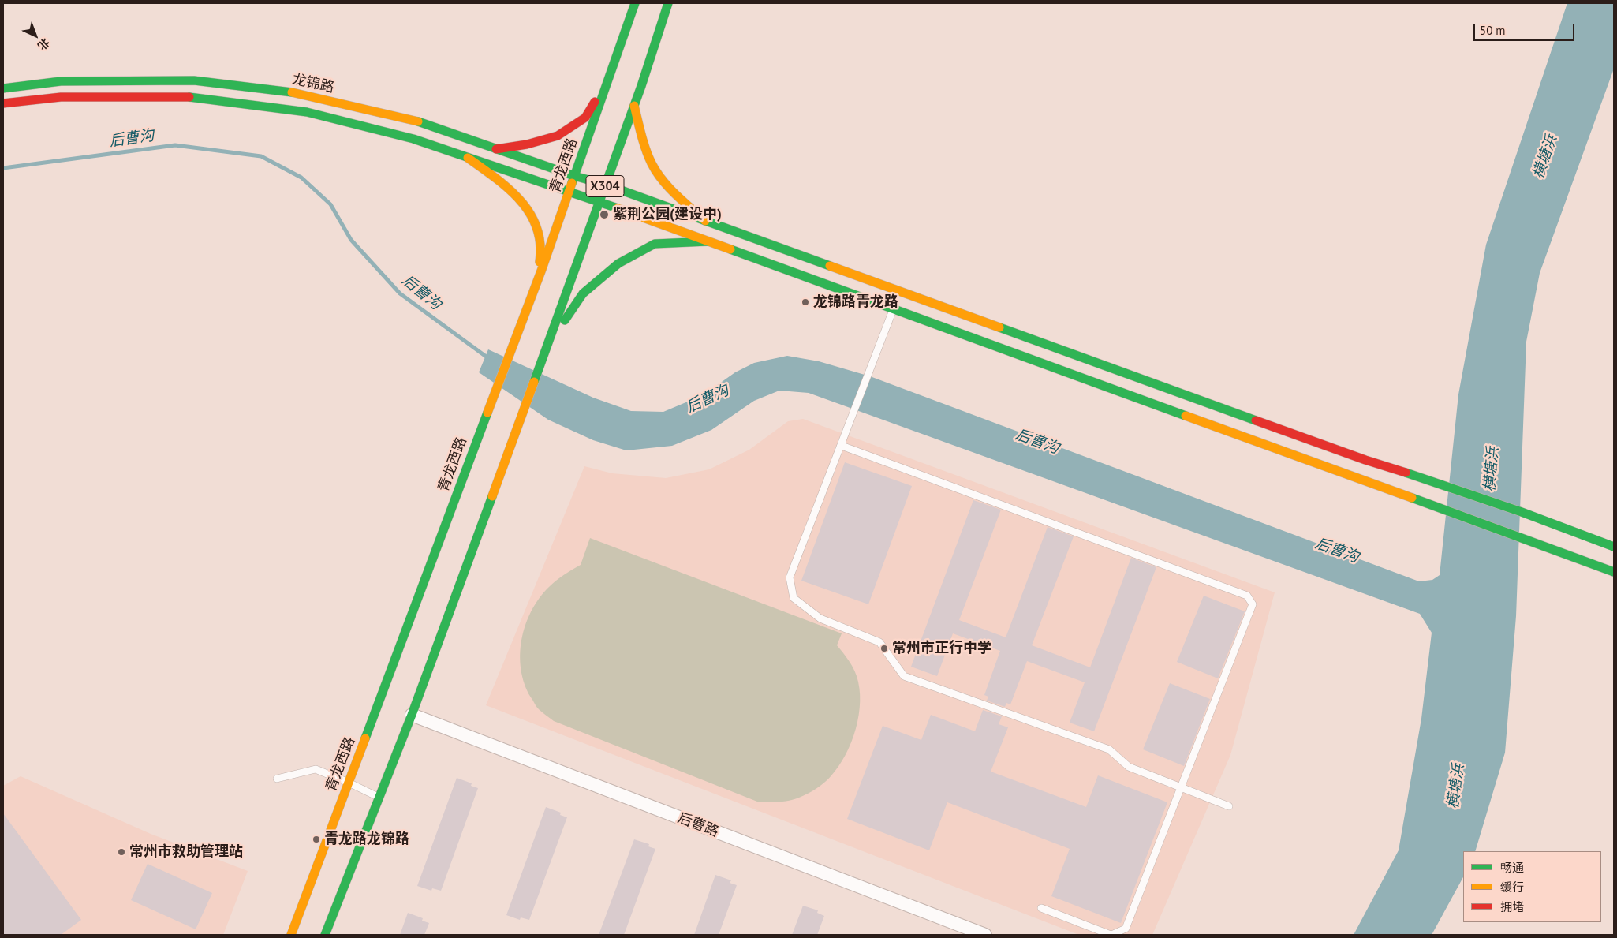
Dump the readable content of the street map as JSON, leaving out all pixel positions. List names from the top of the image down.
{
  "streets": {
    "main road": ["龙锦路", "青龙西路", "X304"],
    "street": ["后曹路"]
  },
  "crossings": [
    ["龙锦路", "青龙西路"],
    ["龙锦路", "X304"],
    ["X304", "后曹路"]
  ],
  "water": ["后曹沟", "横塘浜"],
  "places": [
    "紫荆公园(建设中)",
    "龙锦路青龙路",
    "常州市正行中学",
    "青龙路龙锦路",
    "常州市救助管理站"
  ],
  "legend": ["畅通", "缓行", "拥堵"],
  "scale_bar": "50 m",
  "north": "bottom right"
}
